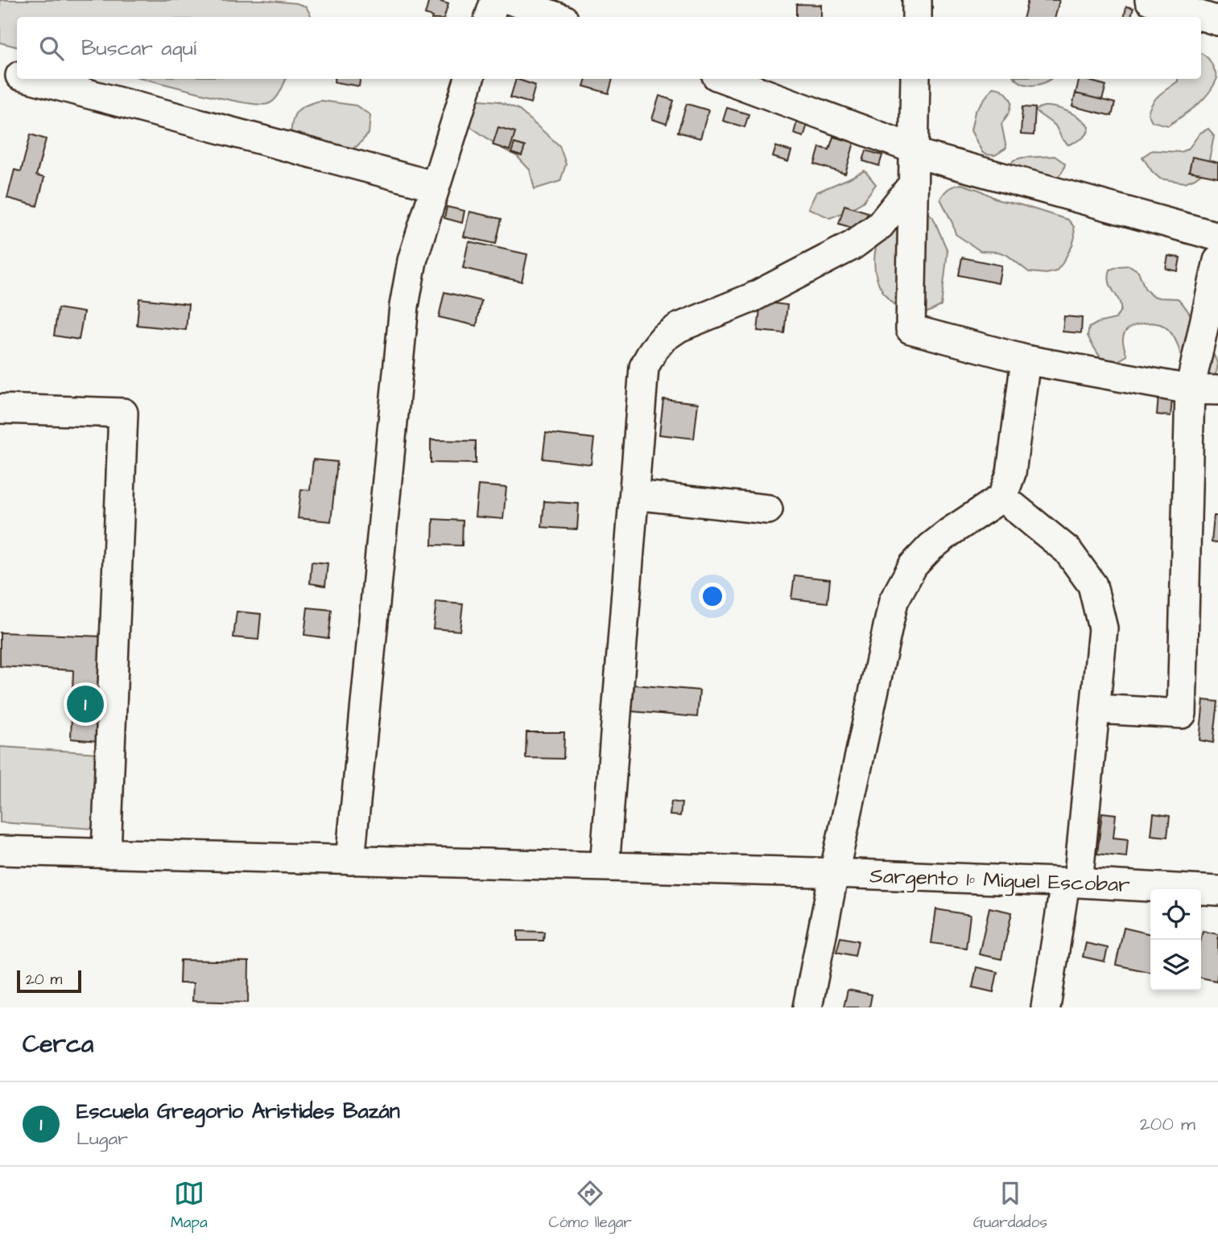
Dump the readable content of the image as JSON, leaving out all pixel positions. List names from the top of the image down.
{
  "streets": {
    "street": ["Sargento 1º Miguel Escobar"]
  },
  "scale_bar": "20 m",
  "page": {
    "search": "Buscar aquí",
    "pins": "1",
    "scale": "20 m",
    "heading": "Cerca",
    "list": [
      {
        "mark": "1",
        "name": "Escuela Gregorio Aristides Bazán",
        "note": "Lugar",
        "value": "200 m"
      }
    ],
    "nav": ["Mapa", "Cómo llegar", "Guardados"]
  }
}
